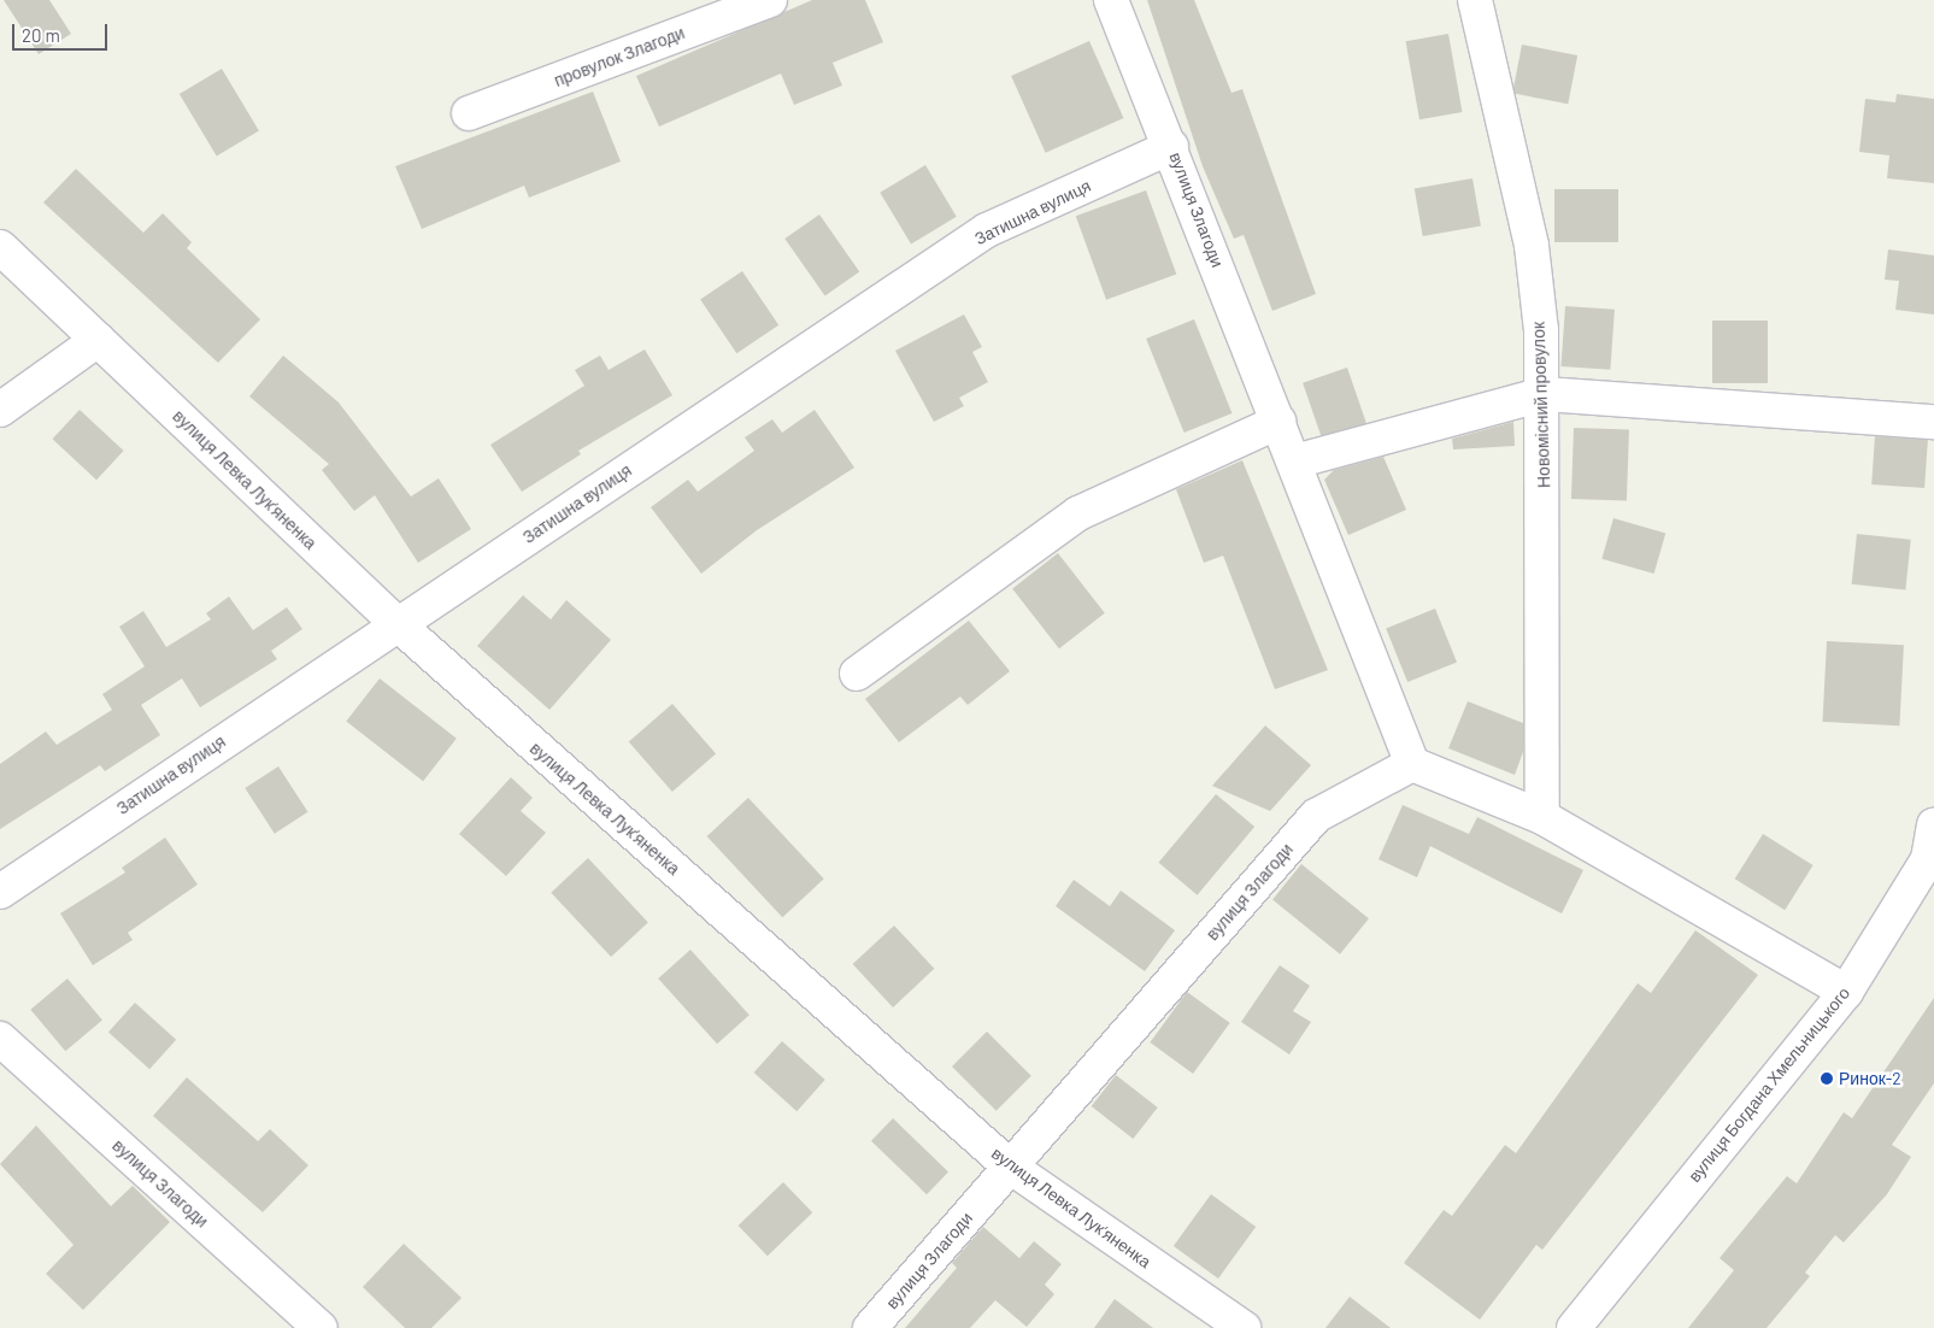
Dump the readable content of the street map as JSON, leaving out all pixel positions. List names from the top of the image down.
{
  "streets": {
    "street": [
      "провулок Злагоди",
      "вулиця Злагоди",
      "Затишна вулиця",
      "Новомісний провулок",
      "вулиця Левка Лукʼяненка",
      "вулиця Богдана Хмельницького"
    ]
  },
  "crossings": [
    ["вулиця Злагоди", "Затишна вулиця"],
    ["вулиця Злагоди", "вулиця Левка Лукʼяненка"],
    ["Затишна вулиця", "вулиця Левка Лукʼяненка"]
  ],
  "places": ["Ринок-2"],
  "scale_bar": "20 m"
}
